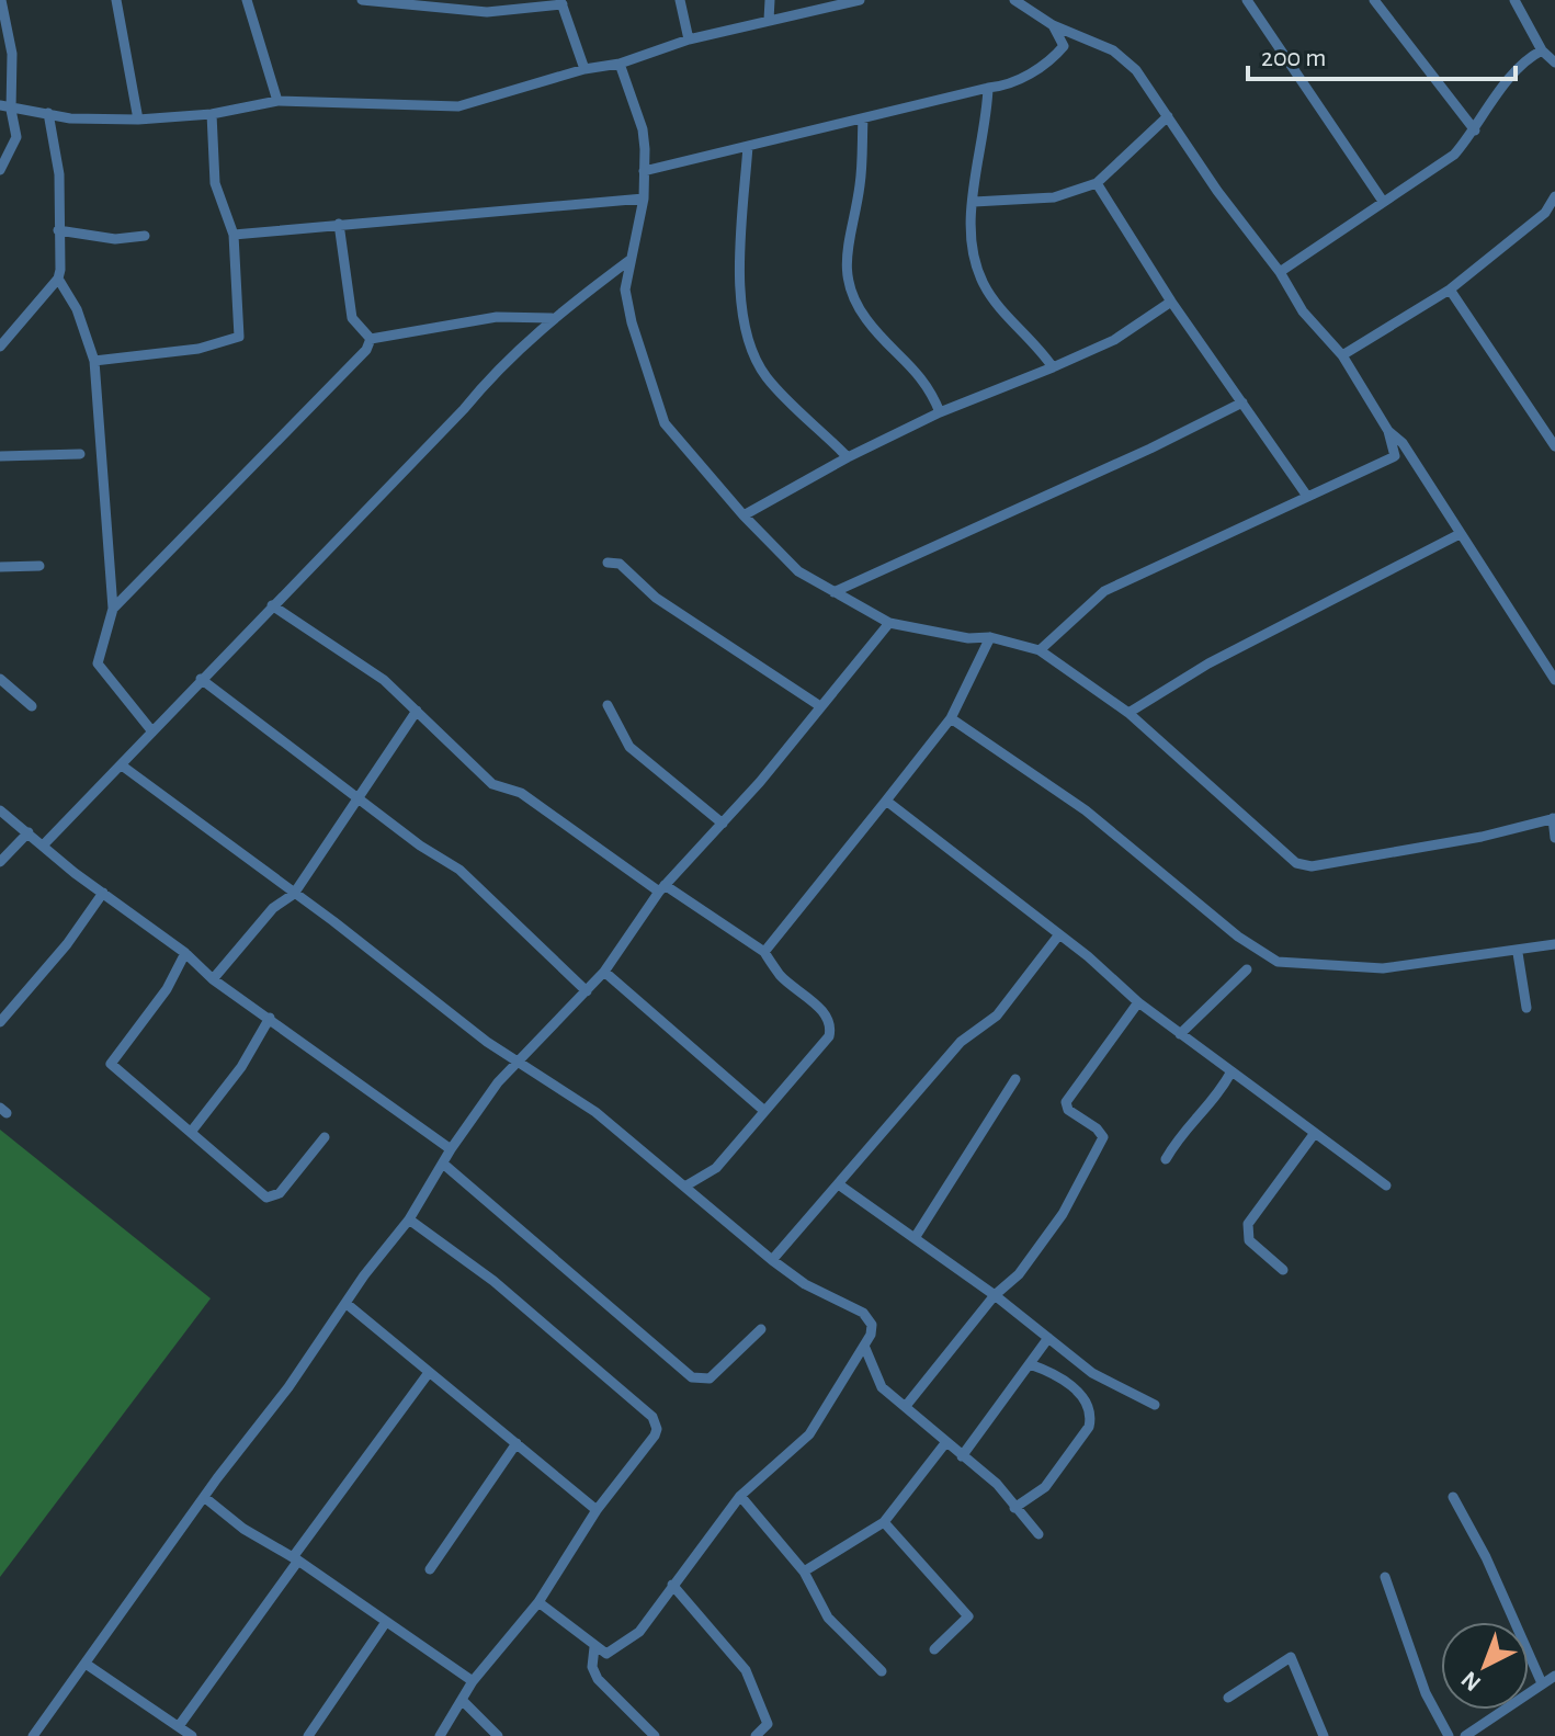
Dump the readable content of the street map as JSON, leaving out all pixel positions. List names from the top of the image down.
{
  "scale_bar": "200 m",
  "north": "bottom left"
}
